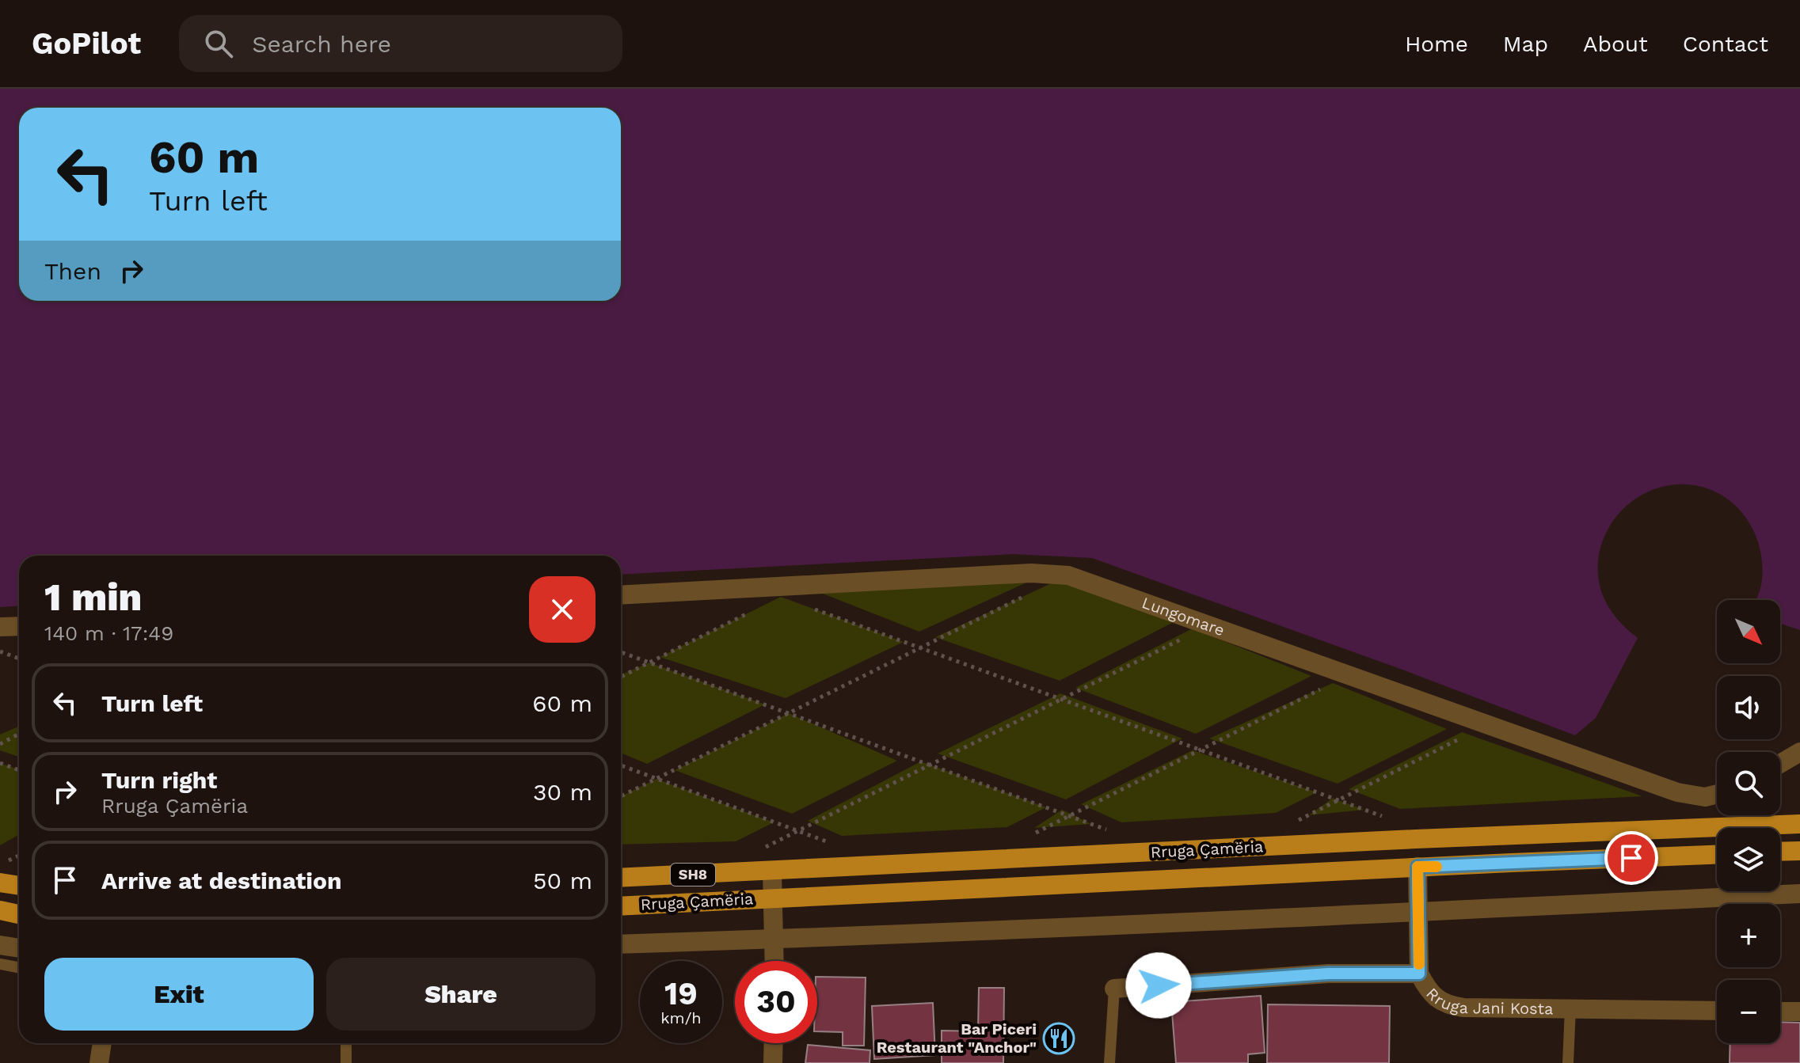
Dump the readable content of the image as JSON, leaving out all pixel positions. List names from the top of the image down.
{
  "streets": {
    "main road": ["Rruga Çamëria", "SH8"],
    "street": ["Lungomare", "Rruga Jani Kosta"]
  },
  "places": {
    "restaurant": ["Bar Piceri Restaurant \"Anchor\""]
  },
  "north": "bottom right",
  "page": {
    "header": "GoPilot",
    "search": "Search here",
    "nav": [
      "Home",
      "Map",
      "About",
      "Contact"
    ],
    "turn": ["60 m", "Turn left"],
    "then": "Then",
    "heading": ["1 min", "140 m · 17:49"],
    "map_buttons": ["+", "−"],
    "list": [
      {
        "name": "Turn left",
        "value": "60 m"
      },
      {
        "name": "Turn right",
        "note": "Rruga Çamëria",
        "value": "30 m"
      },
      {
        "name": "Arrive at destination",
        "value": "50 m"
      }
    ],
    "buttons": ["Exit", "Share"],
    "speed": "19 km/h",
    "limit": "30"
  }
}
